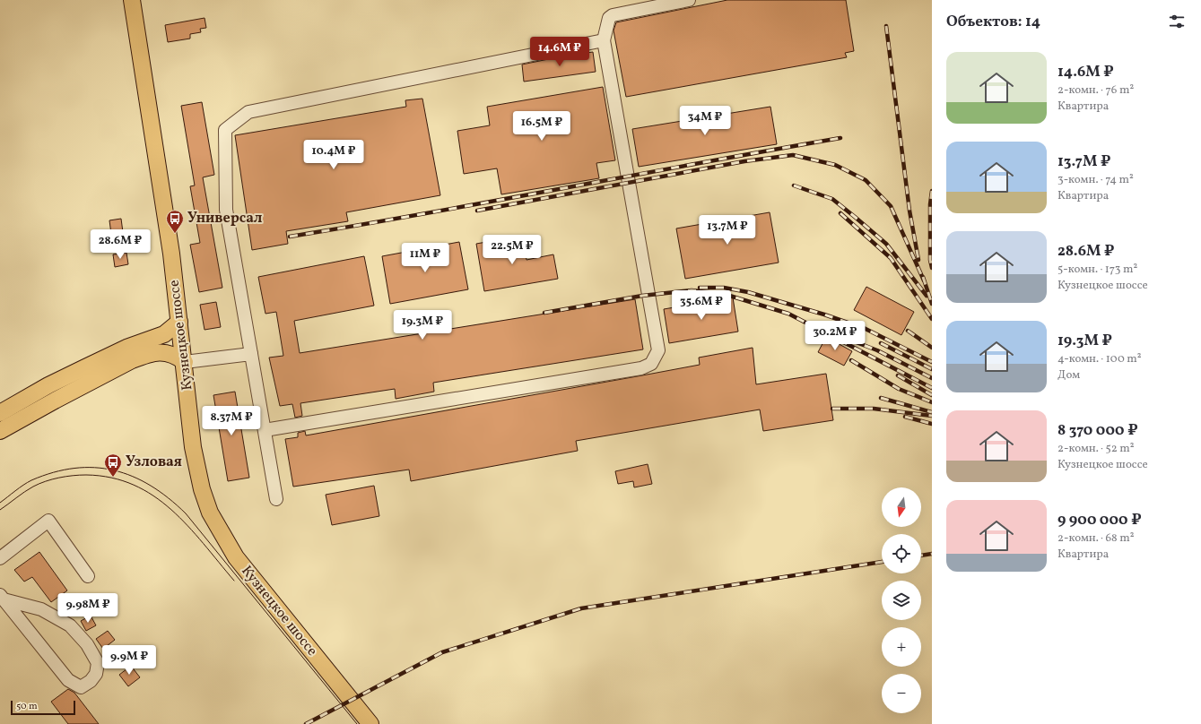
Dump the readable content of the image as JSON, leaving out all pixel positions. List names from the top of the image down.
{
  "streets": {
    "main road": ["Кузнецкое шоссе"]
  },
  "places": {
    "bus stop": ["Универсал", "Узловая"]
  },
  "scale_bar": "50 m",
  "north": "bottom",
  "page": {
    "heading": "Объектов: 14",
    "price": [
      "14.6M ₽",
      "34M ₽",
      "16.5M ₽",
      "10.4M ₽",
      "13.7M ₽",
      "28.6M ₽",
      "22.5M ₽",
      "11M ₽",
      "35.6M ₽",
      "19.3M ₽",
      "30.2M ₽",
      "8.37M ₽",
      "9.98M ₽",
      "9.9M ₽"
    ],
    "list": [
      {
        "name": "14.6M ₽",
        "note": "2-комн. · 76 m² · Квартира"
      },
      {
        "name": "13.7M ₽",
        "note": "3-комн. · 74 m² · Квартира"
      },
      {
        "name": "28.6M ₽",
        "note": "5-комн. · 173 m² · Кузнецкое шоссе"
      },
      {
        "name": "19.3M ₽",
        "note": "4-комн. · 100 m² · Дом"
      },
      {
        "name": "8 370 000 ₽",
        "note": "2-комн. · 52 m² · Кузнецкое шоссе"
      },
      {
        "name": "9 900 000 ₽",
        "note": "2-комн. · 68 m² · Квартира"
      }
    ],
    "map_buttons": ["+", "−"],
    "scale": "50 m"
  }
}
